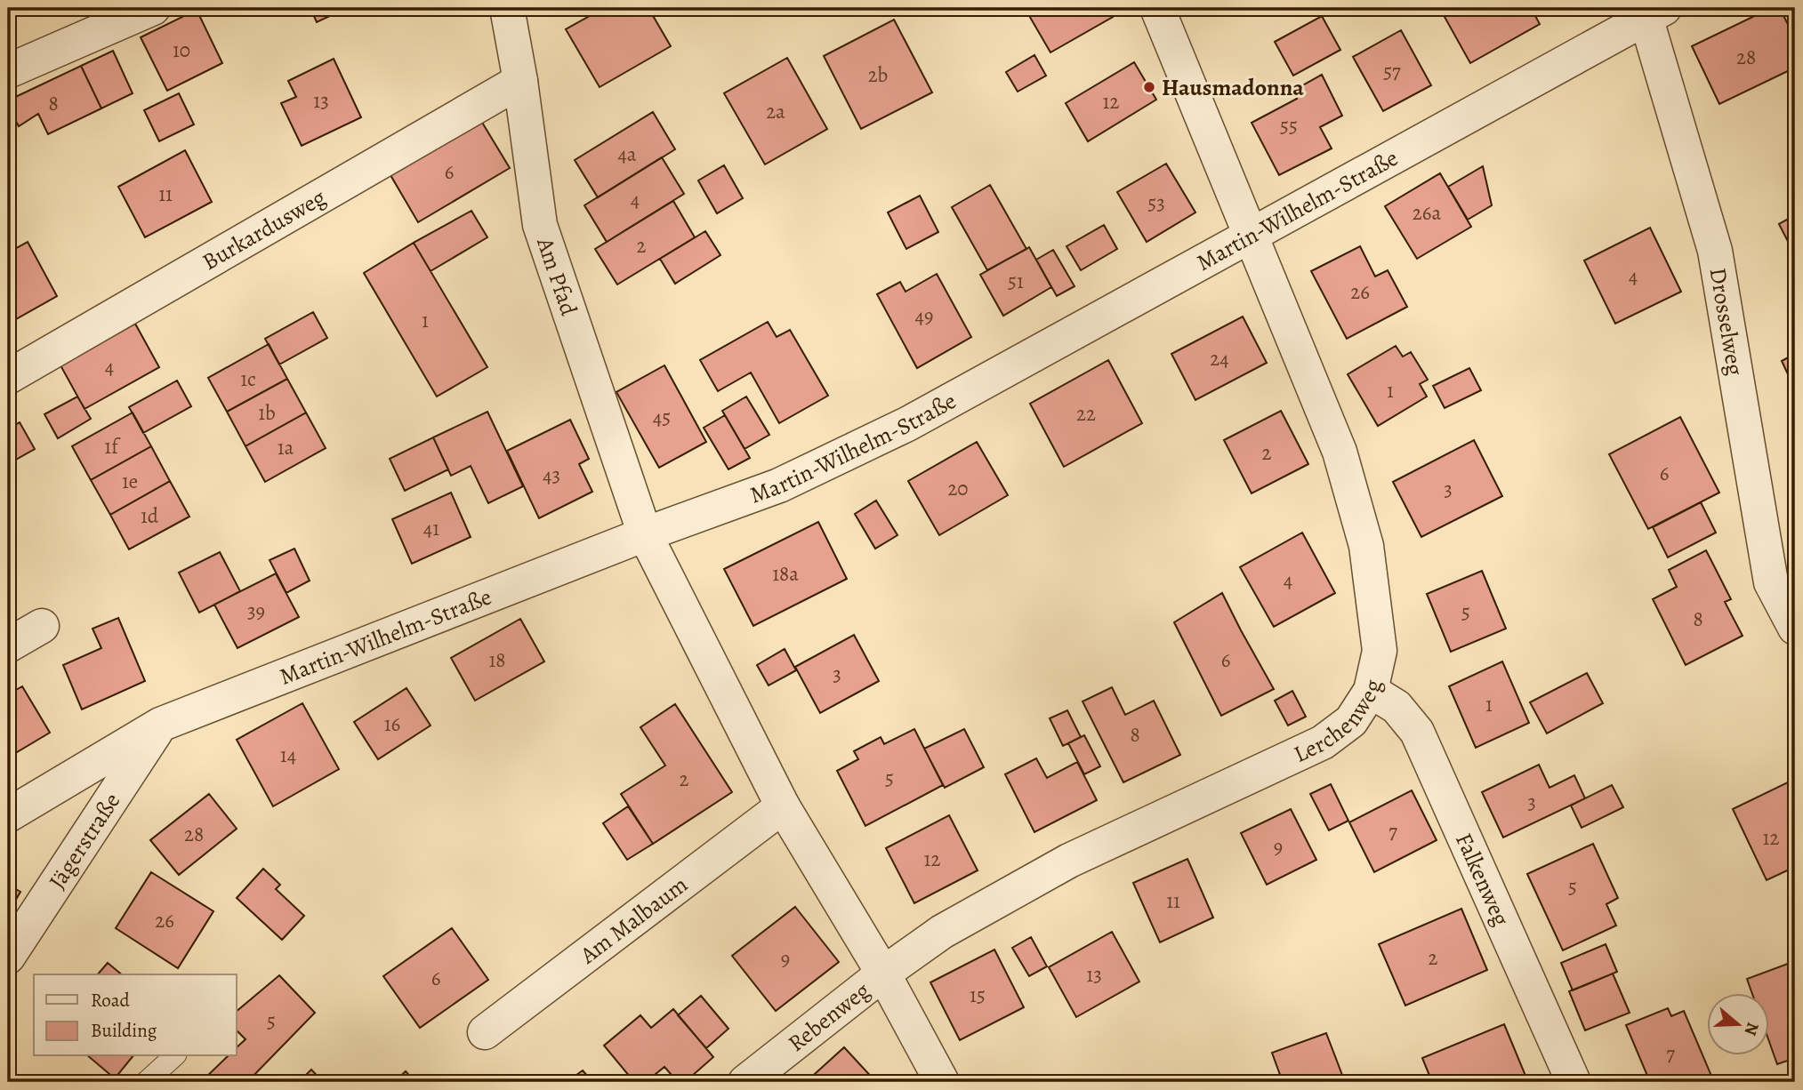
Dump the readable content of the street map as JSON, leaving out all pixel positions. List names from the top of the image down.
{
  "streets": {
    "street": [
      "Martin-Wilhelm-Straße",
      "Burkardusweg",
      "Am Pfad",
      "Drosselweg",
      "Lerchenweg",
      "Jägerstraße",
      "Falkenweg",
      "Am Malbaum",
      "Rebenweg"
    ]
  },
  "crossings": [
    ["Martin-Wilhelm-Straße", "Am Pfad"],
    ["Martin-Wilhelm-Straße", "Drosselweg"],
    ["Martin-Wilhelm-Straße", "Lerchenweg"],
    ["Martin-Wilhelm-Straße", "Jägerstraße"],
    ["Burkardusweg", "Am Pfad"],
    ["Lerchenweg", "Falkenweg"],
    ["Lerchenweg", "Rebenweg"]
  ],
  "places": ["Hausmadonna"],
  "house_numbers": [
    "10",
    "28",
    "57",
    "2b",
    "13",
    "12",
    "8",
    "2a",
    "55",
    "4a",
    "6",
    "11",
    "4",
    "53",
    "26a",
    "2",
    "4",
    "51",
    "26",
    "49",
    "1",
    "24",
    "4",
    "1c",
    "1",
    "1b",
    "22",
    "45",
    "1f",
    "1a",
    "2",
    "6",
    "43",
    "1e",
    "20",
    "3",
    "1d",
    "41",
    "18a",
    "4",
    "39",
    "5",
    "8",
    "18",
    "6",
    "3",
    "1",
    "16",
    "8",
    "14",
    "5",
    "2",
    "3",
    "7",
    "28",
    "12",
    "9",
    "12",
    "5",
    "11",
    "26",
    "2",
    "9",
    "13",
    "6",
    "15",
    "5",
    "7"
  ],
  "legend": ["Road", "Building"],
  "north": "right"
}
